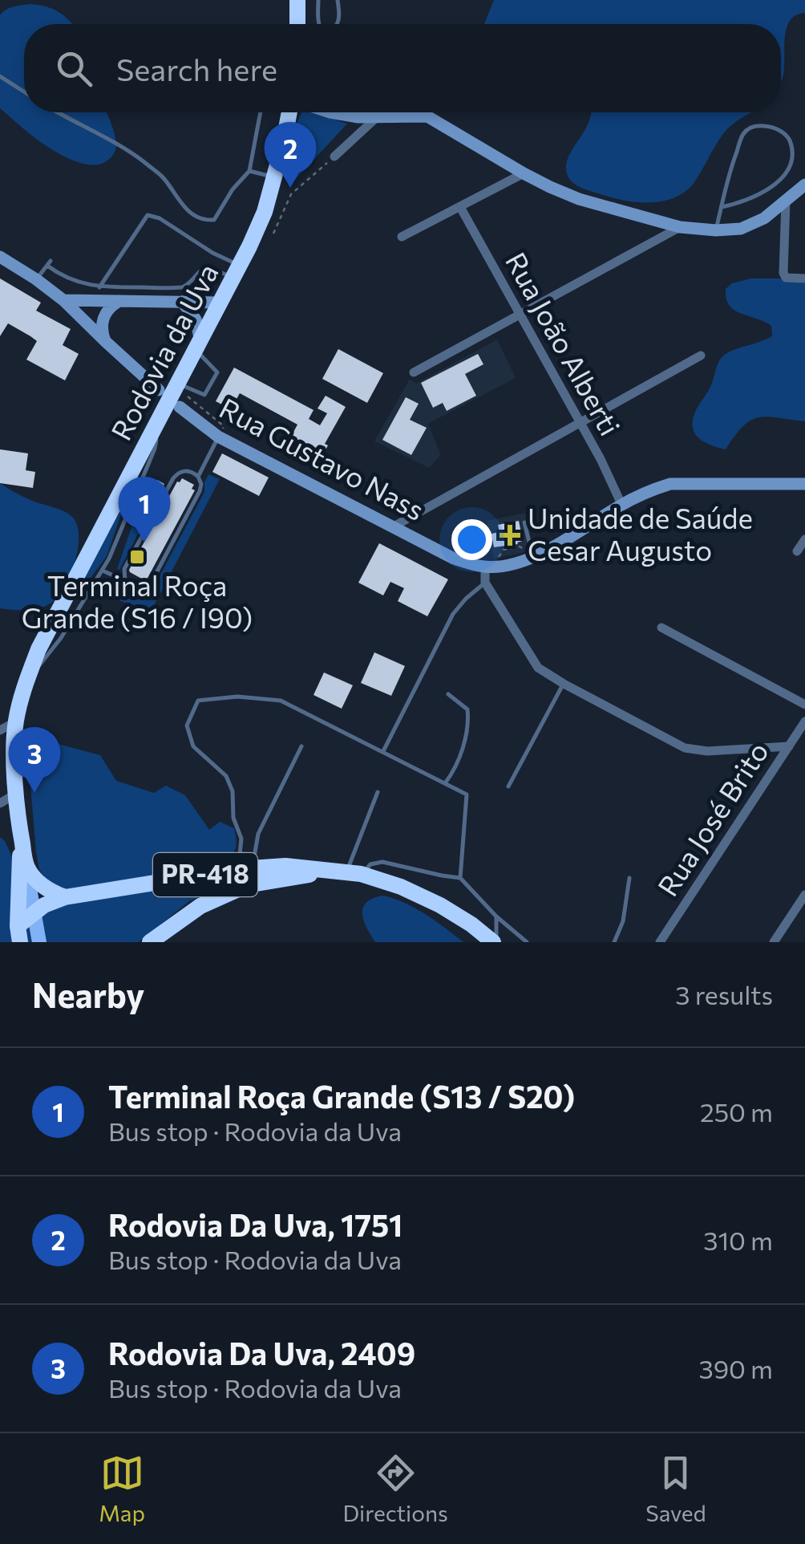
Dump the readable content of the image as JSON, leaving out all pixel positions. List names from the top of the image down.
{
  "streets": {
    "highway": ["Rodovia da Uva", "PR-418"],
    "main road": ["Rua Gustavo Nass"],
    "street": ["Rua João Alberti", "Rua José Brito"]
  },
  "crossings": [
    ["Rodovia da Uva", "PR-418"]
  ],
  "places": {
    "health": ["Unidade de Saúde Cesar Augusto"],
    "transit": ["Terminal Roça Grande (S16 / I90)"]
  },
  "page": {
    "search": "Search here",
    "pins": ["2", "1", "3"],
    "heading": ["Nearby", "3 results"],
    "list": [
      {
        "mark": "1",
        "name": "Terminal Roça Grande (S13 / S20)",
        "note": "Bus stop · Rodovia da Uva",
        "value": "250 m"
      },
      {
        "mark": "2",
        "name": "Rodovia Da Uva, 1751",
        "note": "Bus stop · Rodovia da Uva",
        "value": "310 m"
      },
      {
        "mark": "3",
        "name": "Rodovia Da Uva, 2409",
        "note": "Bus stop · Rodovia da Uva",
        "value": "390 m"
      }
    ],
    "nav": ["Map", "Directions", "Saved"]
  }
}
